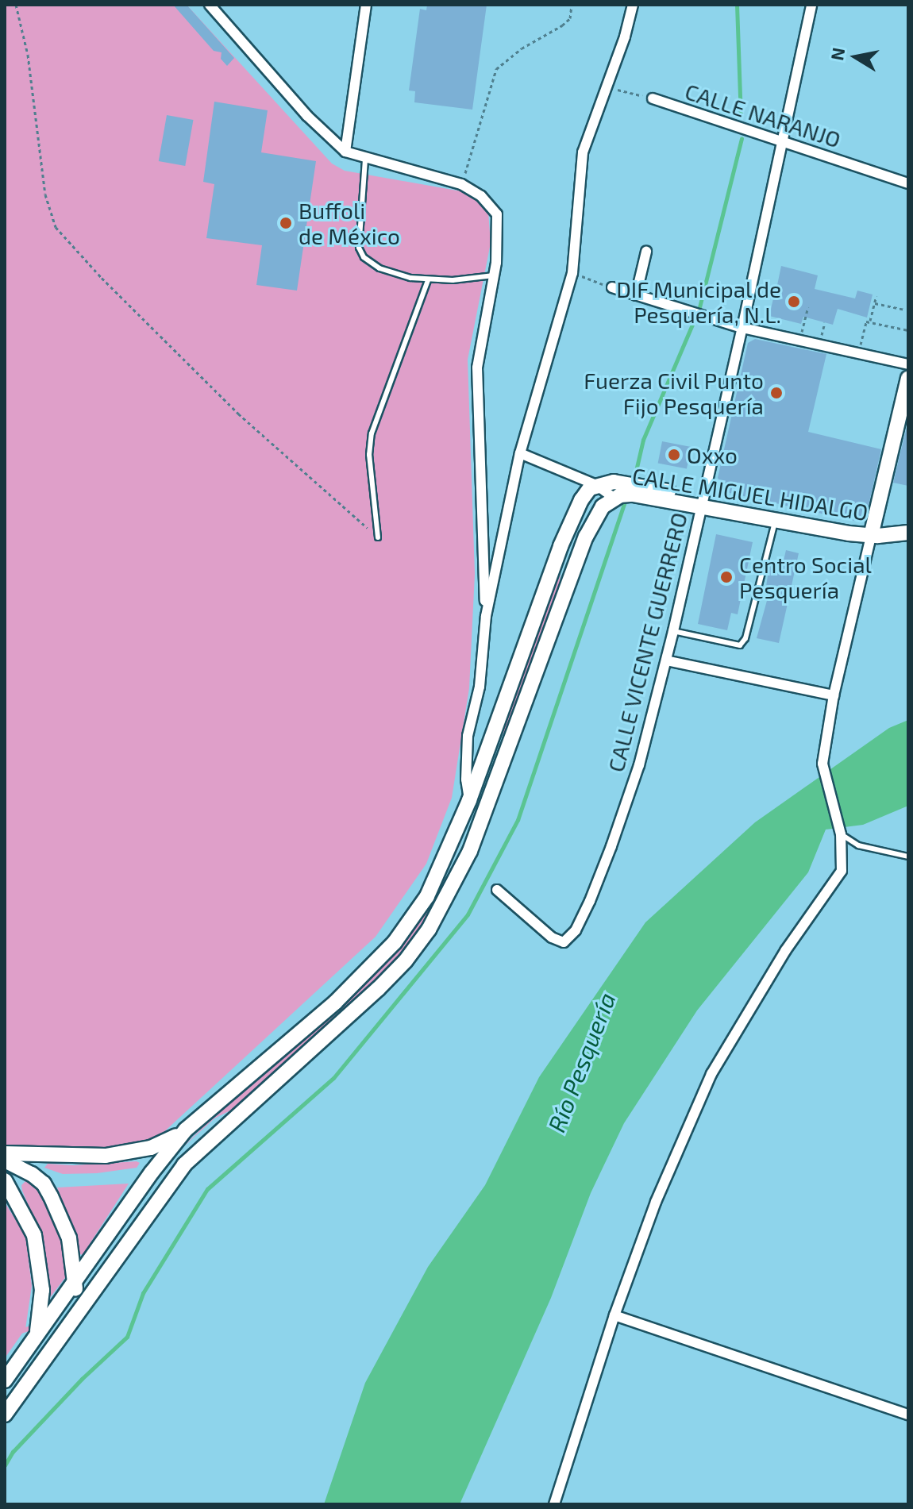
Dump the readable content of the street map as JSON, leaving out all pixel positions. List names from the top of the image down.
{
  "streets": {
    "main road": ["CALLE MIGUEL HIDALGO"],
    "street": ["CALLE NARANJO", "CALLE VICENTE GUERRERO"]
  },
  "crossings": [
    ["CALLE NARANJO", "CALLE VICENTE GUERRERO"],
    ["CALLE MIGUEL HIDALGO", "CALLE VICENTE GUERRERO"]
  ],
  "water": ["Río Pesquería"],
  "places": [
    "Buffoli de México",
    "DIF Municipal de Pesquería, N.L.",
    "Fuerza Civil Punto Fijo Pesquería",
    "Oxxo",
    "Centro Social Pesquería"
  ],
  "north": "left"
}
